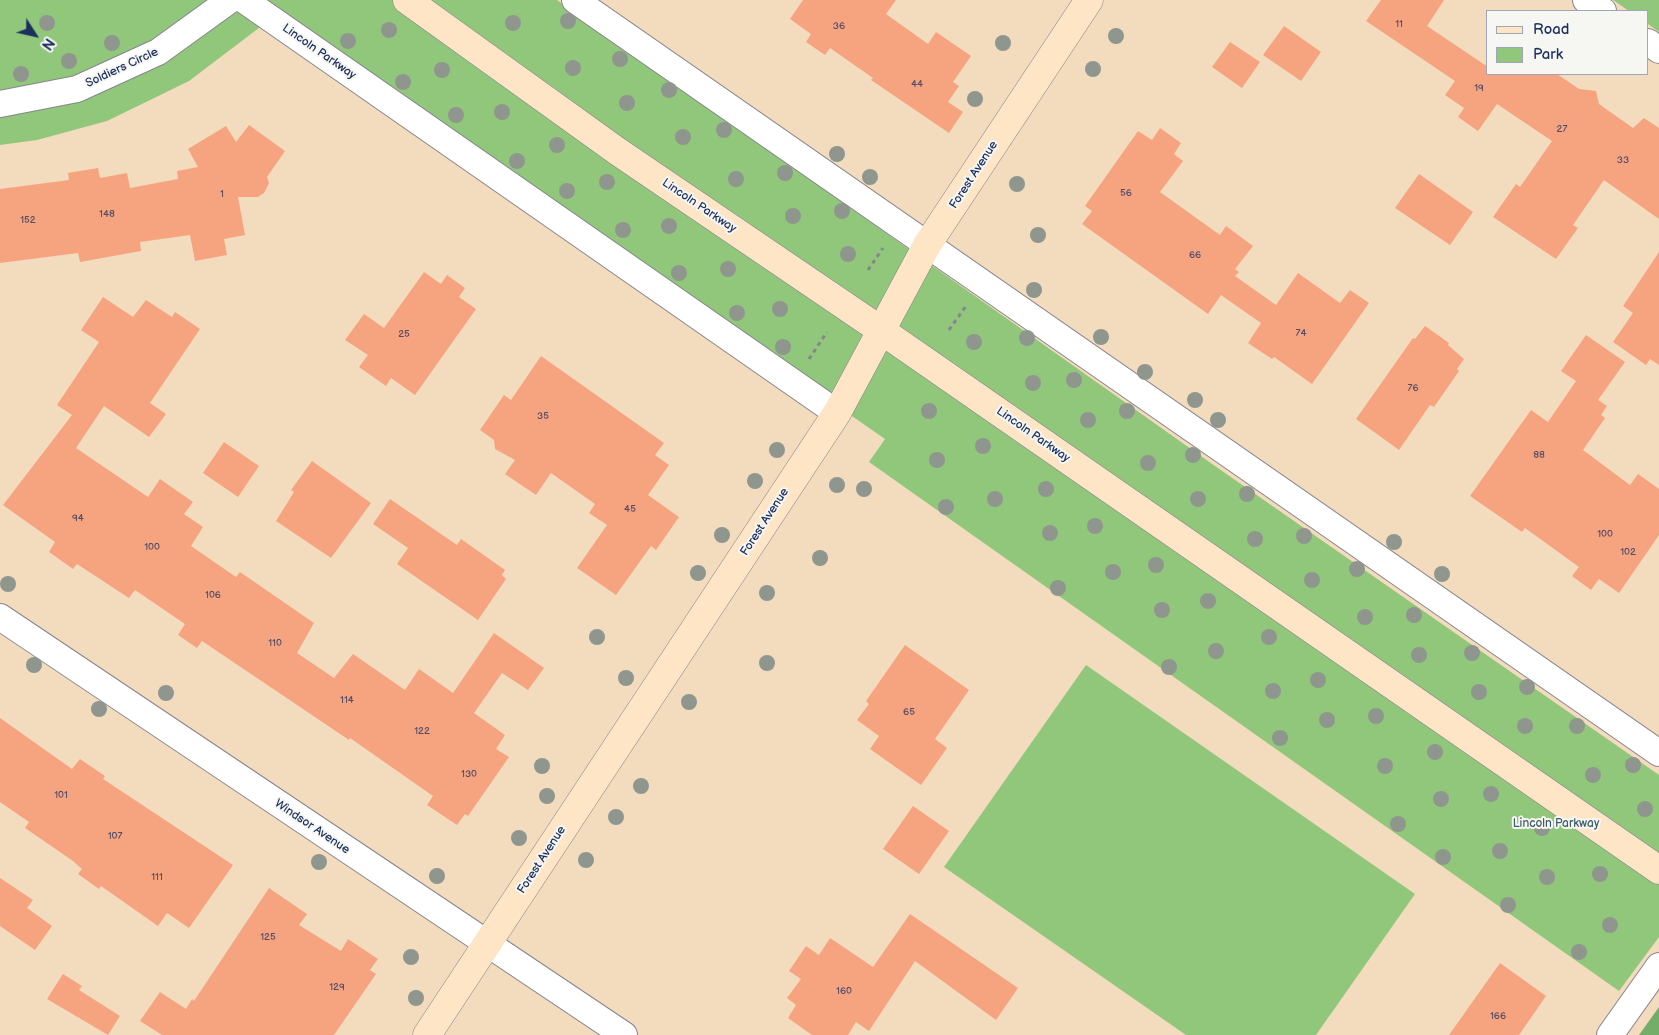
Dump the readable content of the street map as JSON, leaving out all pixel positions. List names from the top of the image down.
{
  "streets": {
    "street": [
      "Lincoln Parkway",
      "Soldiers Circle",
      "Forest Avenue",
      "Windsor Avenue"
    ]
  },
  "crossings": [
    ["Lincoln Parkway", "Forest Avenue"],
    ["Forest Avenue", "Windsor Avenue"]
  ],
  "parks": ["Lincoln Parkway"],
  "house_numbers": [
    "11",
    "36",
    "44",
    "19",
    "27",
    "33",
    "56",
    "1",
    "148",
    "152",
    "66",
    "74",
    "25",
    "76",
    "35",
    "88",
    "45",
    "94",
    "100",
    "100",
    "102",
    "106",
    "110",
    "114",
    "65",
    "122",
    "130",
    "101",
    "107",
    "111",
    "125",
    "129",
    "160",
    "166"
  ],
  "legend": ["Road", "Park"],
  "north": "bottom right"
}
